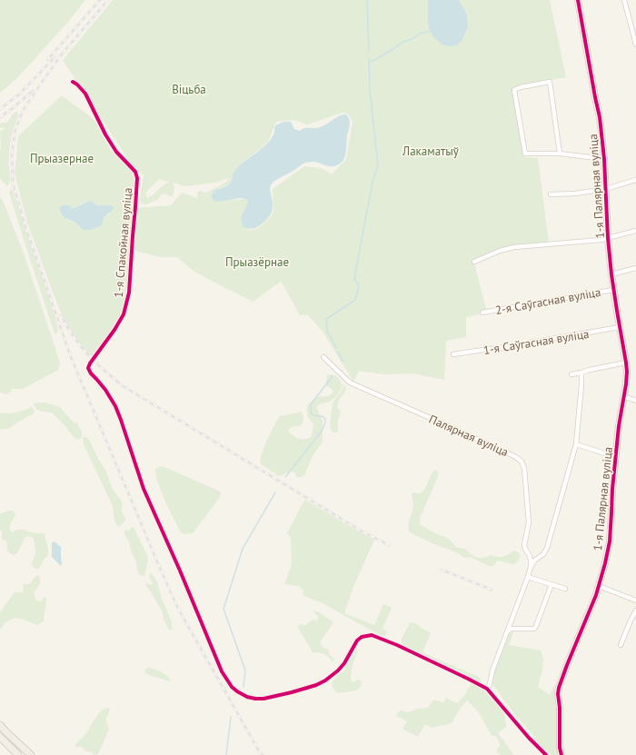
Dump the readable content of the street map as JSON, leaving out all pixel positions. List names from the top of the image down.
{
  "streets": {
    "street": [
      "1-я Палярная вуліца",
      "1-я Спакойная вуліца",
      "2-я Саўгасная вуліца",
      "1-я Саўгасная вуліца",
      "Палярная вуліца"
    ]
  },
  "crossings": [
    ["1-я Палярная вуліца", "2-я Саўгасная вуліца"],
    ["1-я Палярная вуліца", "1-я Саўгасная вуліца"]
  ],
  "parks": [
    "Віцьба",
    "Лакаматыў",
    "Прыазернае",
    "Прыазёрнае"
  ]
}
